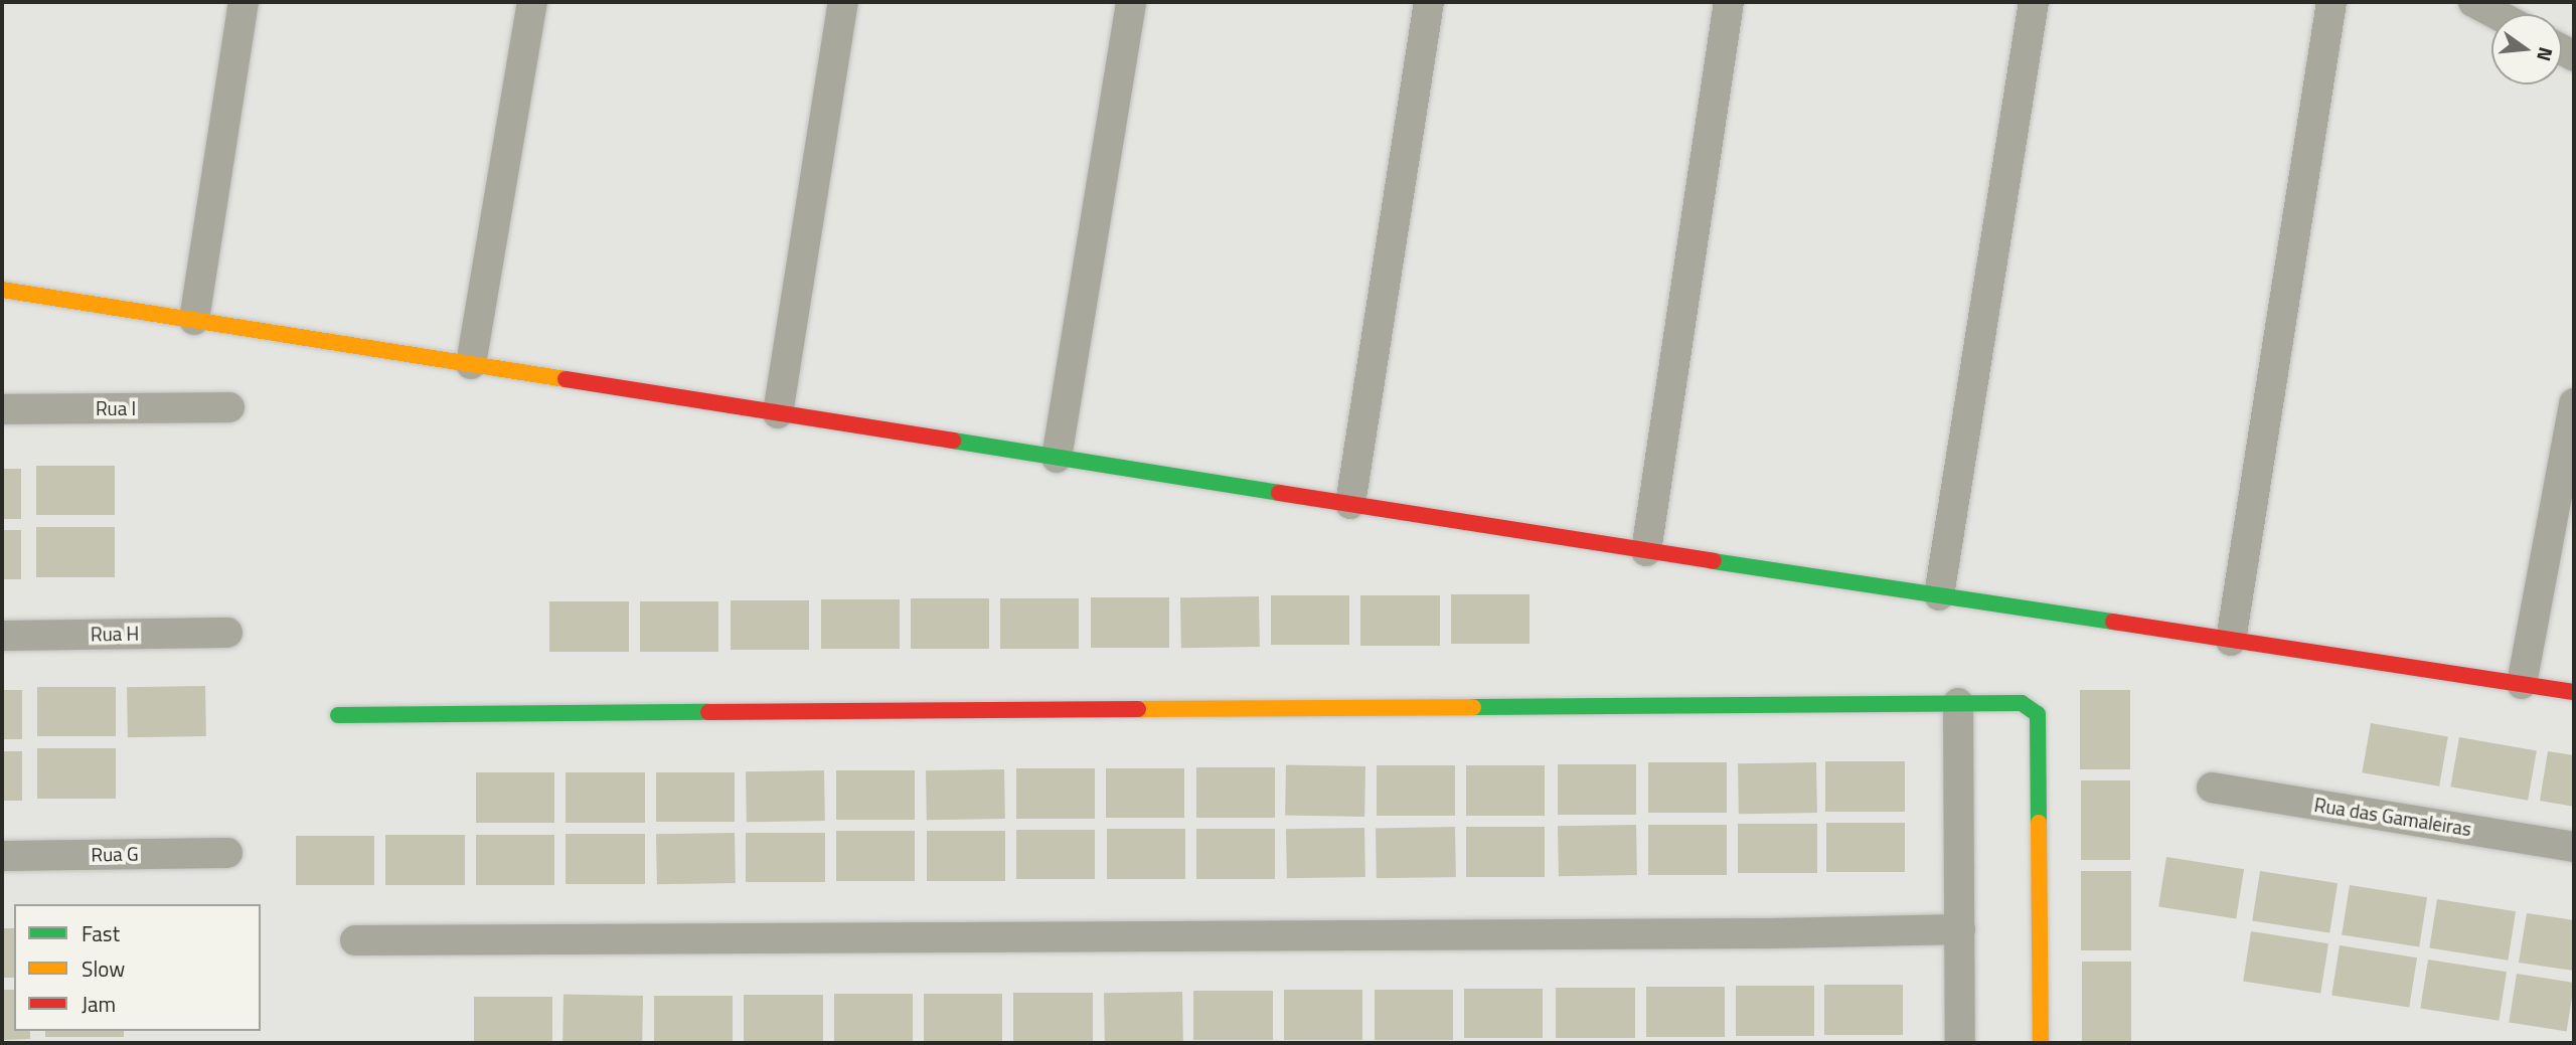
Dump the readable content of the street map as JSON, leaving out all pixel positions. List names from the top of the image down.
{
  "streets": {
    "street": [
      "Rua I",
      "Rua H",
      "Rua das Gamaleiras",
      "Rua G"
    ]
  },
  "legend": ["Fast", "Slow", "Jam"],
  "north": "right"
}
